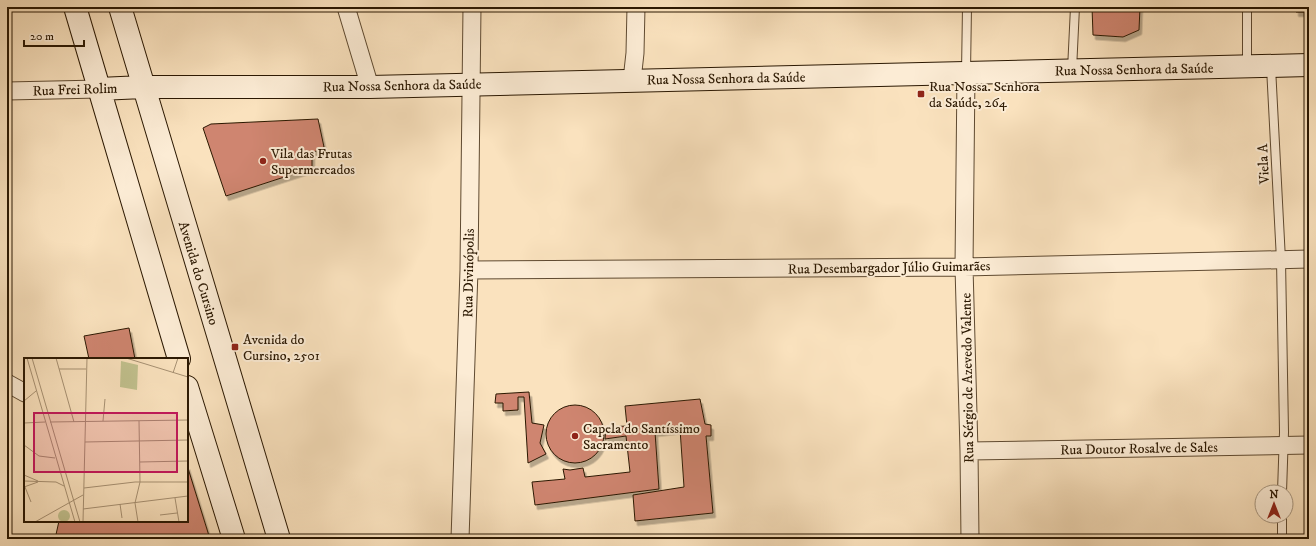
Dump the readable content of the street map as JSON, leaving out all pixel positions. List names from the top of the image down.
{
  "streets": {
    "main road": ["Rua Nossa Senhora da Saúde", "Rua Frei Rolim", "Avenida do Cursino"],
    "street": [
      "Rua Desembargador Júlio Guimarães",
      "Rua Divinópolis",
      "Rua Sérgio de Azevedo Valente",
      "Rua Doutor Rosalve de Sales"
    ],
    "lane": ["Viela A"]
  },
  "crossings": [
    ["Rua Nossa Senhora da Saúde", "Rua Frei Rolim"],
    ["Rua Nossa Senhora da Saúde", "Viela A"],
    ["Rua Nossa Senhora da Saúde", "Avenida do Cursino"],
    ["Rua Nossa Senhora da Saúde", "Rua Divinópolis"],
    ["Rua Nossa Senhora da Saúde", "Rua Sérgio de Azevedo Valente"],
    ["Rua Frei Rolim", "Avenida do Cursino"],
    ["Viela A", "Rua Desembargador Júlio Guimarães"],
    ["Viela A", "Rua Doutor Rosalve de Sales"],
    ["Rua Desembargador Júlio Guimarães", "Rua Divinópolis"],
    ["Rua Desembargador Júlio Guimarães", "Rua Sérgio de Azevedo Valente"],
    ["Rua Sérgio de Azevedo Valente", "Rua Doutor Rosalve de Sales"]
  ],
  "places": {
    "transit": ["Rua Nossa. Senhora da Saúde, 264", "Avenida do Cursino, 2501"],
    "other": ["Vila das Frutas Supermercados", "Capela do Santíssimo Sacramento"]
  },
  "scale_bar": "20 m",
  "north": "top"
}
